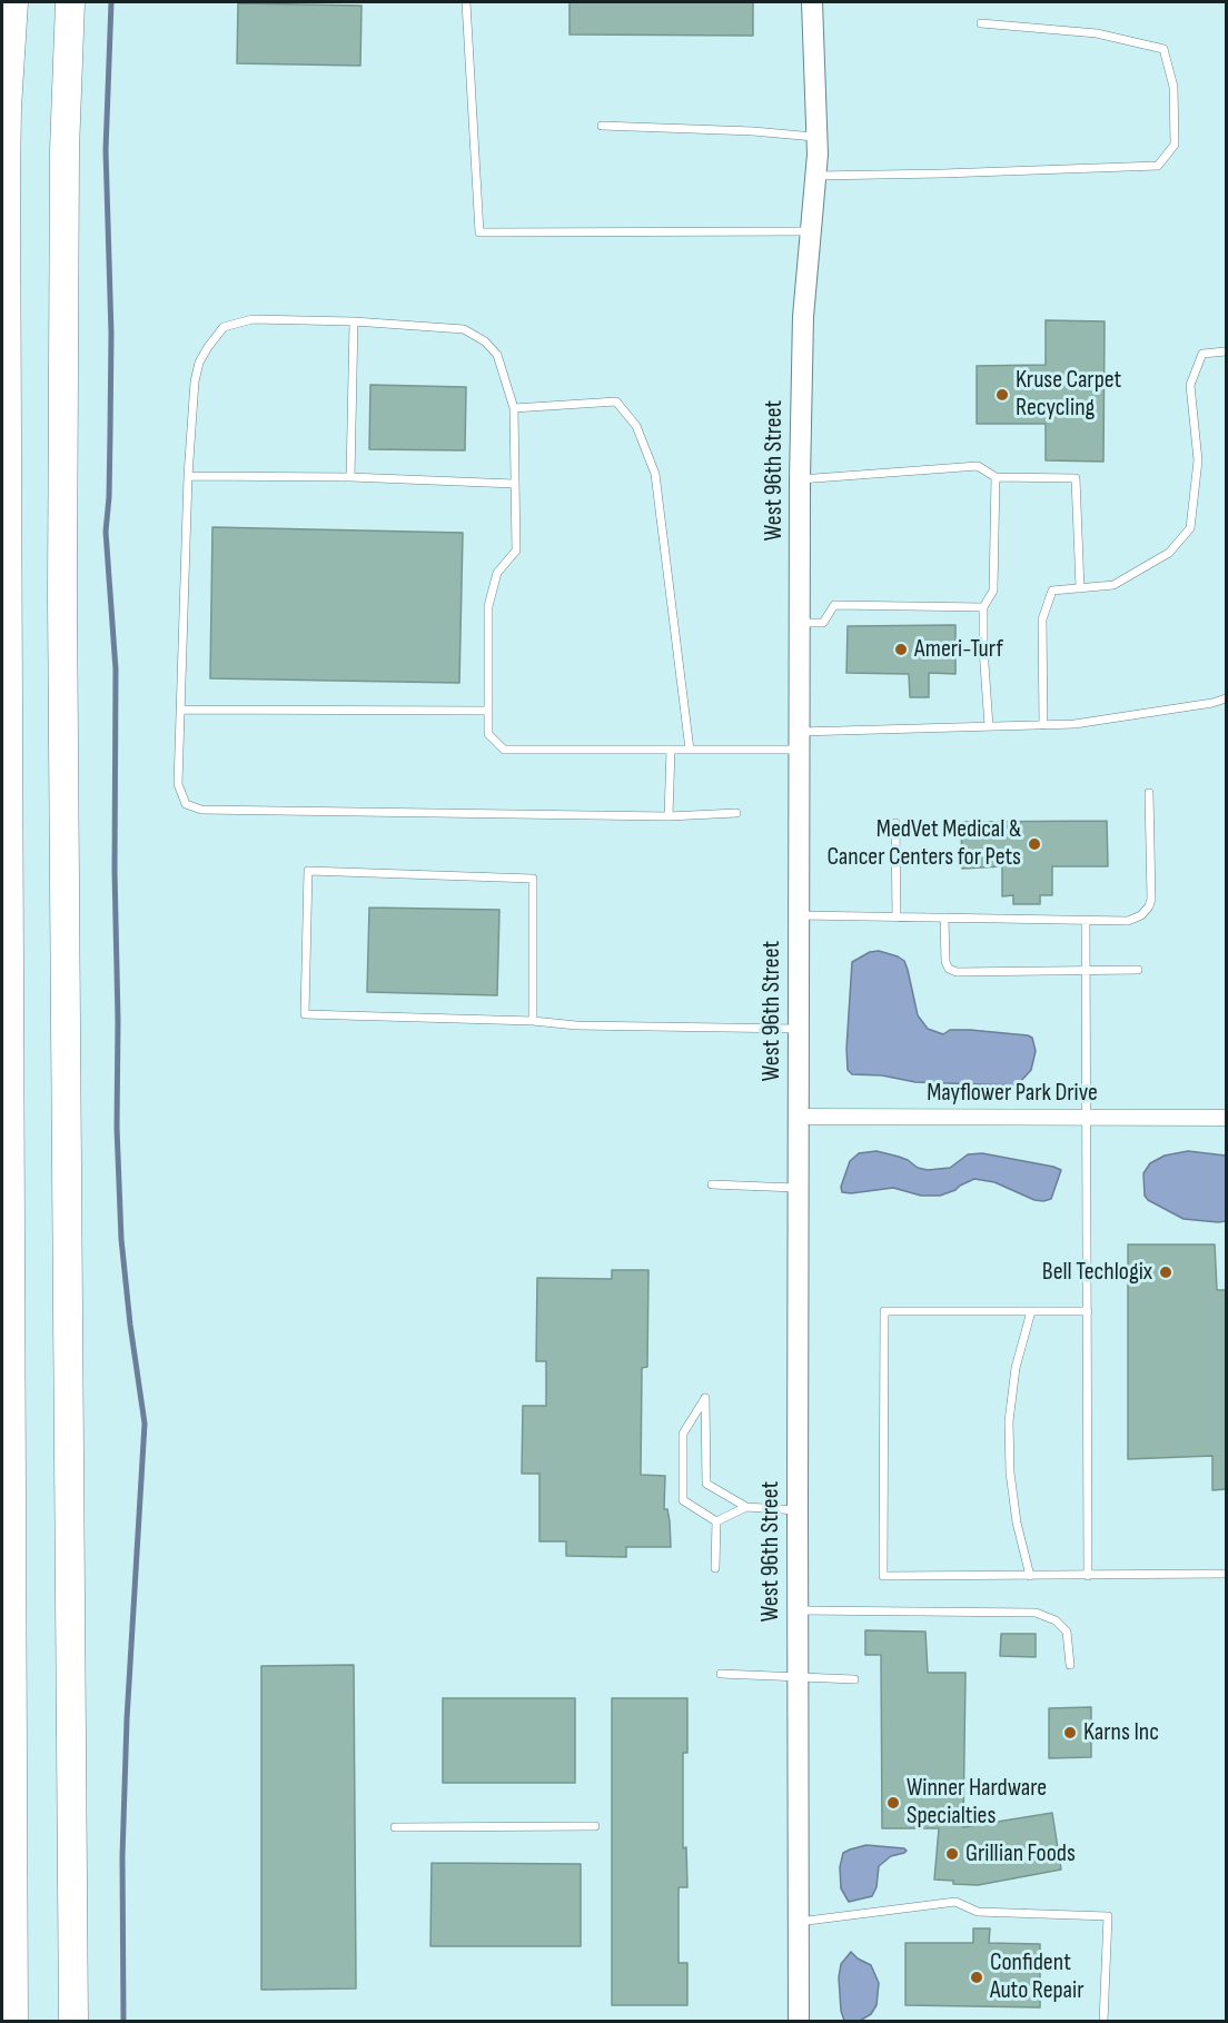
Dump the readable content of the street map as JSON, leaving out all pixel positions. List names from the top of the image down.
{
  "streets": {
    "street": ["West 96th Street", "Mayflower Park Drive"]
  },
  "crossings": [
    ["West 96th Street", "Mayflower Park Drive"]
  ],
  "places": [
    "Kruse Carpet Recycling",
    "Ameri-Turf",
    "MedVet Medical & Cancer Centers for Pets",
    "Bell Techlogix",
    "Karns Inc",
    "Winner Hardware Specialties",
    "Grillian Foods",
    "Confident Auto Repair"
  ]
}
